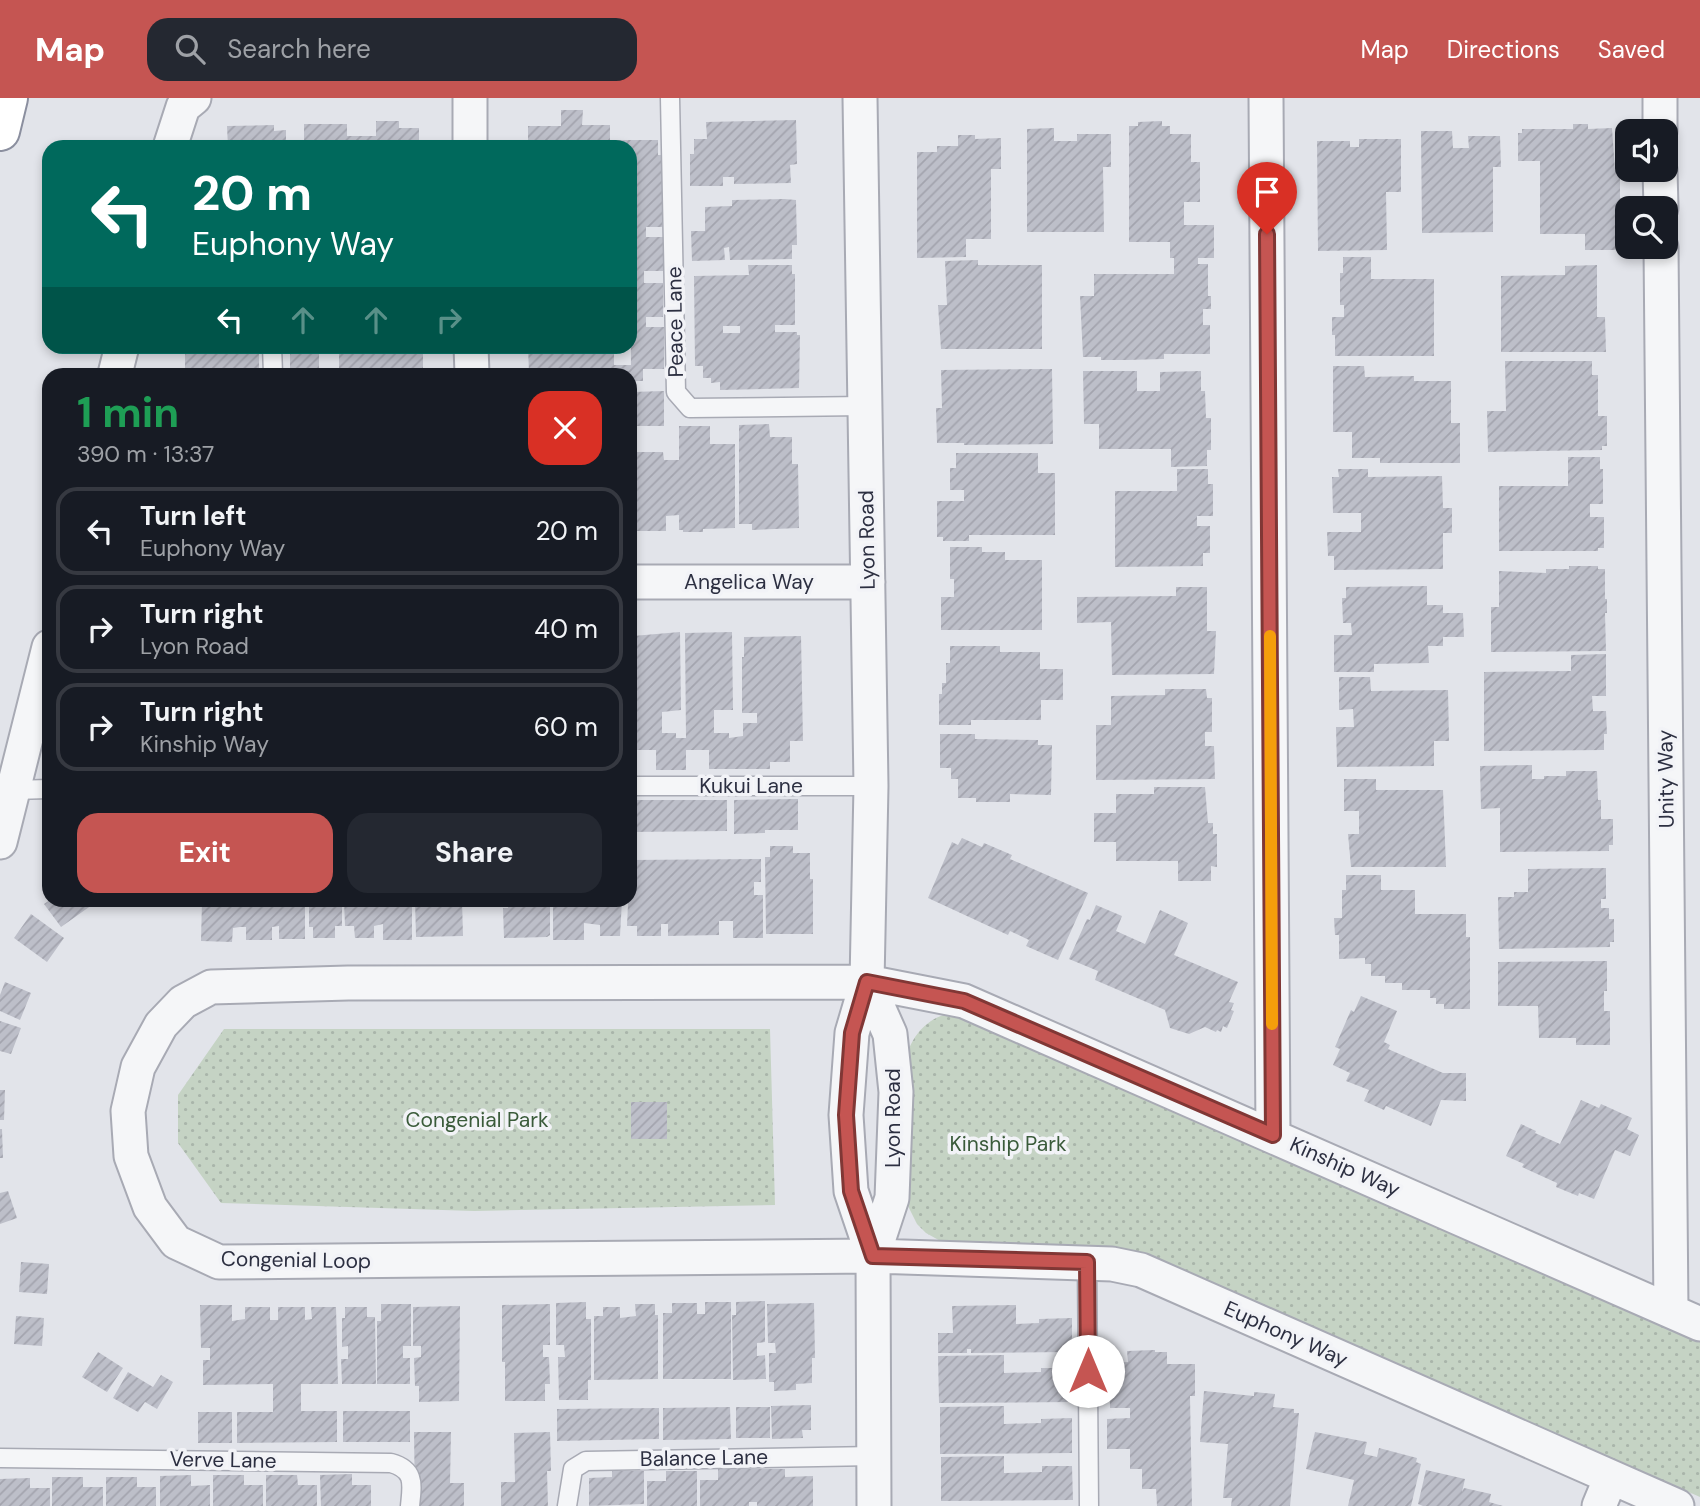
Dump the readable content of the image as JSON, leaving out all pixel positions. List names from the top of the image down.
{
  "streets": {
    "street": [
      "Lyon Road",
      "Angelica Way",
      "Unity Way",
      "Kinship Way",
      "Congenial Loop",
      "Euphony Way"
    ],
    "lane": [
      "Peace Lane",
      "Kukui Lane",
      "Balance Lane",
      "Verve Lane"
    ]
  },
  "crossings": [
    ["Peace Lane", "Lyon Road"],
    ["Lyon Road", "Angelica Way"],
    ["Lyon Road", "Kukui Lane"],
    ["Lyon Road", "Kinship Way"],
    ["Lyon Road", "Congenial Loop"],
    ["Lyon Road", "Euphony Way"],
    ["Lyon Road", "Balance Lane"],
    ["Unity Way", "Kinship Way"],
    ["Kinship Way", "Congenial Loop"],
    ["Congenial Loop", "Euphony Way"]
  ],
  "parks": ["Congenial Park", "Kinship Park"],
  "page": {
    "header": "Map",
    "search": "Search here",
    "nav": ["Map", "Directions", "Saved"],
    "turn": ["20 m", "Euphony Way"],
    "heading": ["1 min", "390 m · 13:37"],
    "list": [
      {
        "name": "Turn left",
        "note": "Euphony Way",
        "value": "20 m"
      },
      {
        "name": "Turn right",
        "note": "Lyon Road",
        "value": "40 m"
      },
      {
        "name": "Turn right",
        "note": "Kinship Way",
        "value": "60 m"
      }
    ],
    "buttons": ["Exit", "Share"]
  }
}
